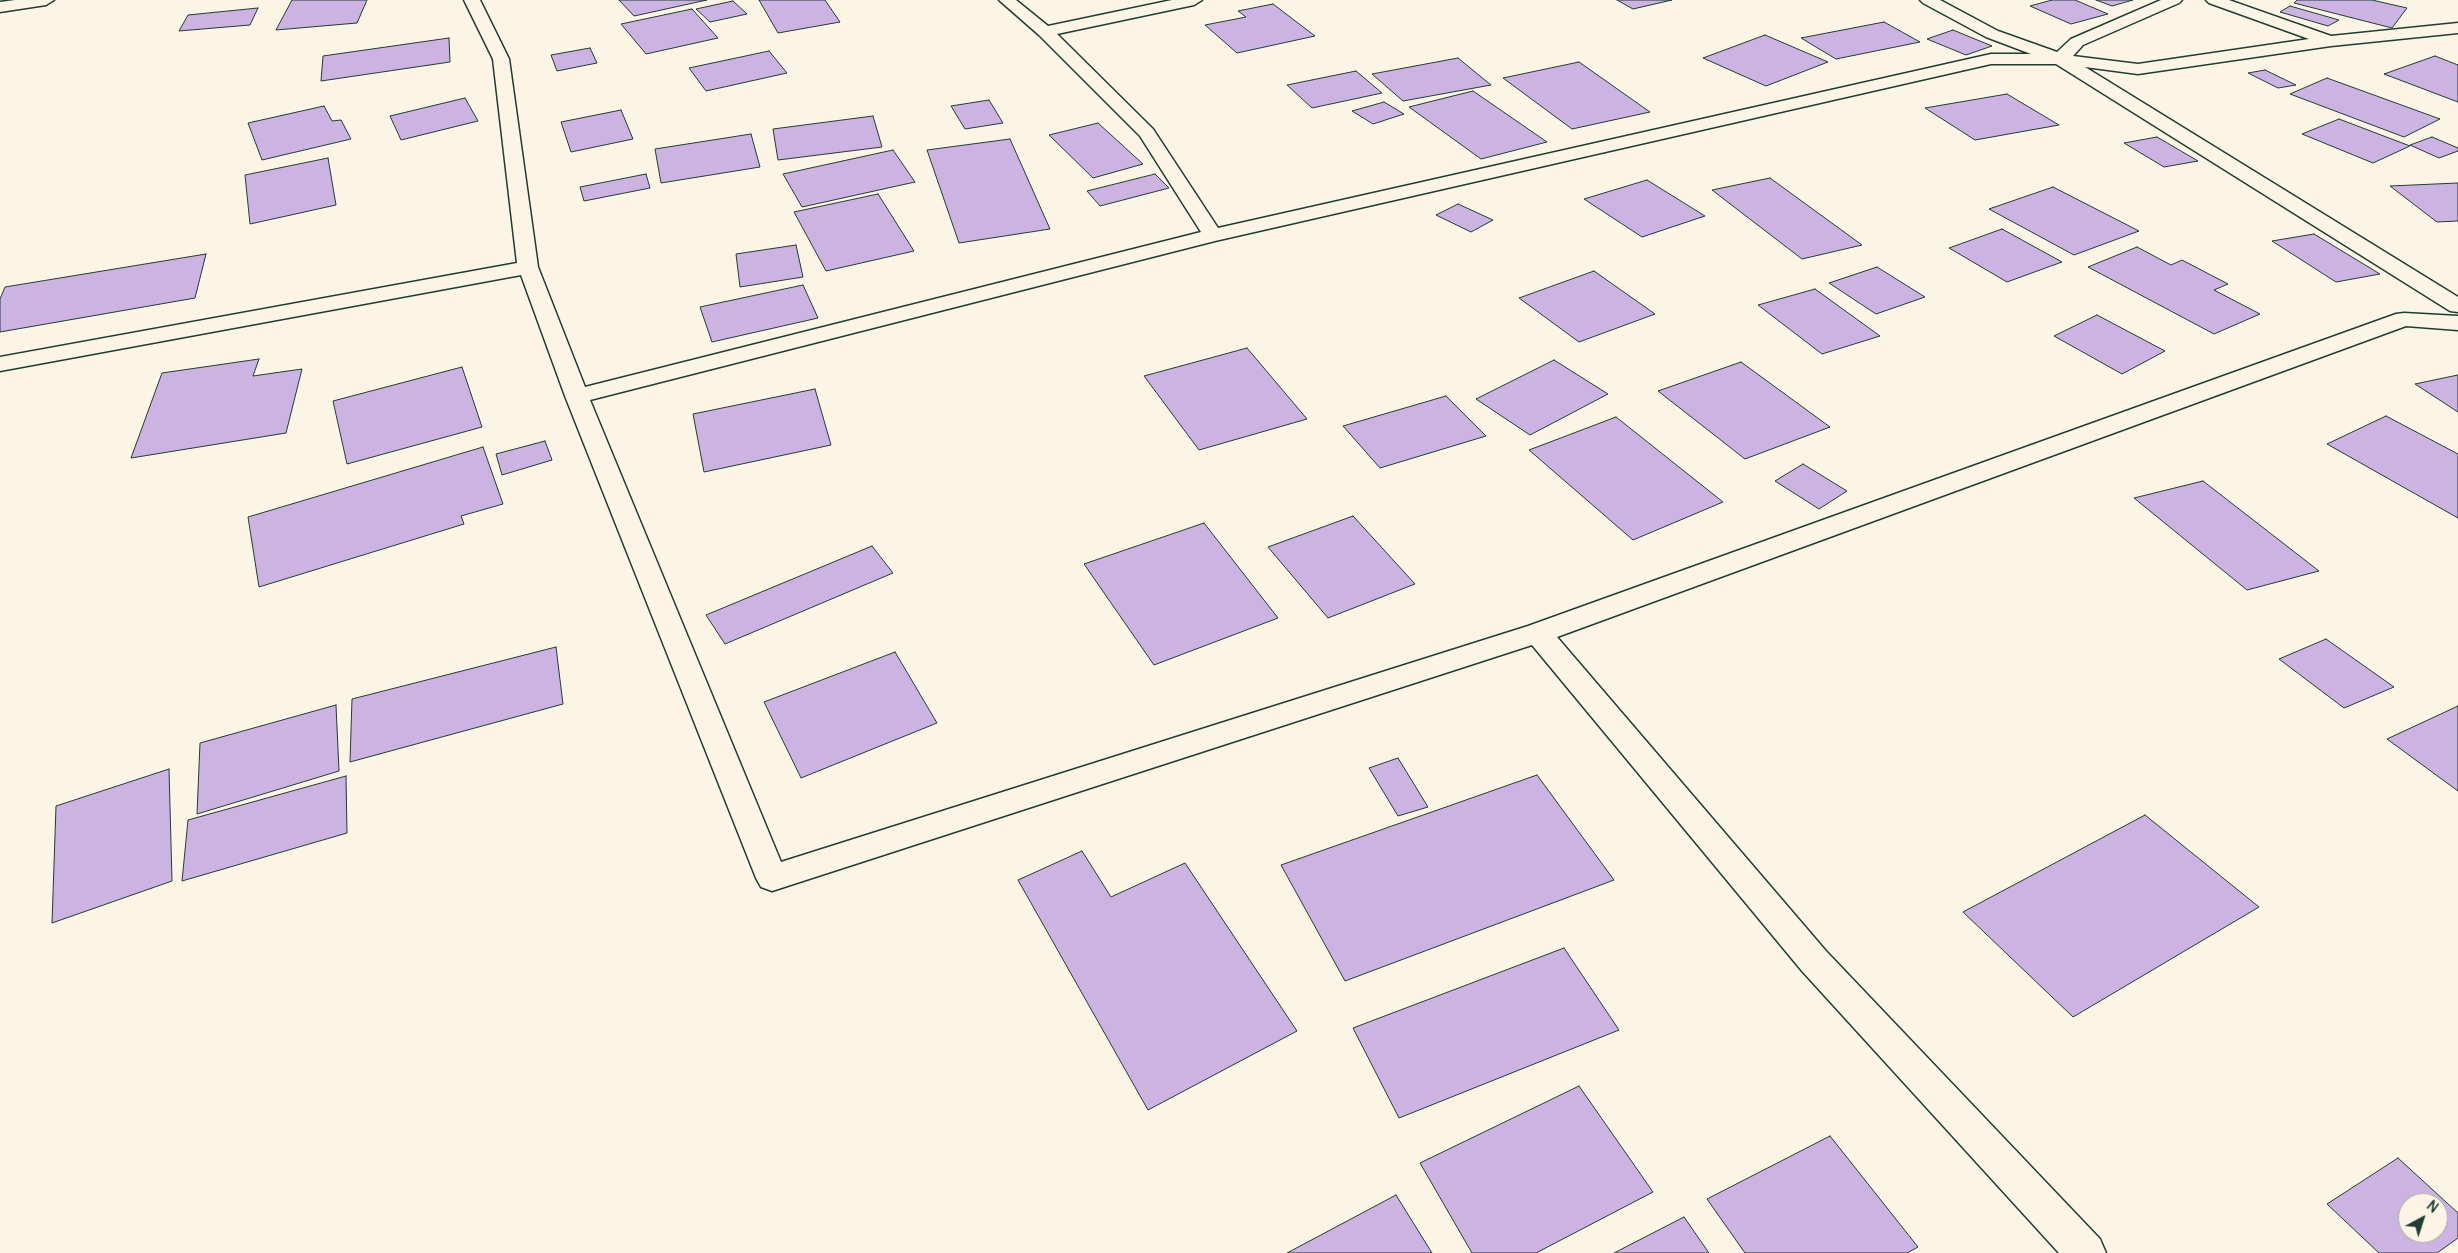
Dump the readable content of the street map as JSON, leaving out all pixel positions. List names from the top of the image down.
{
  "north": "top right"
}
